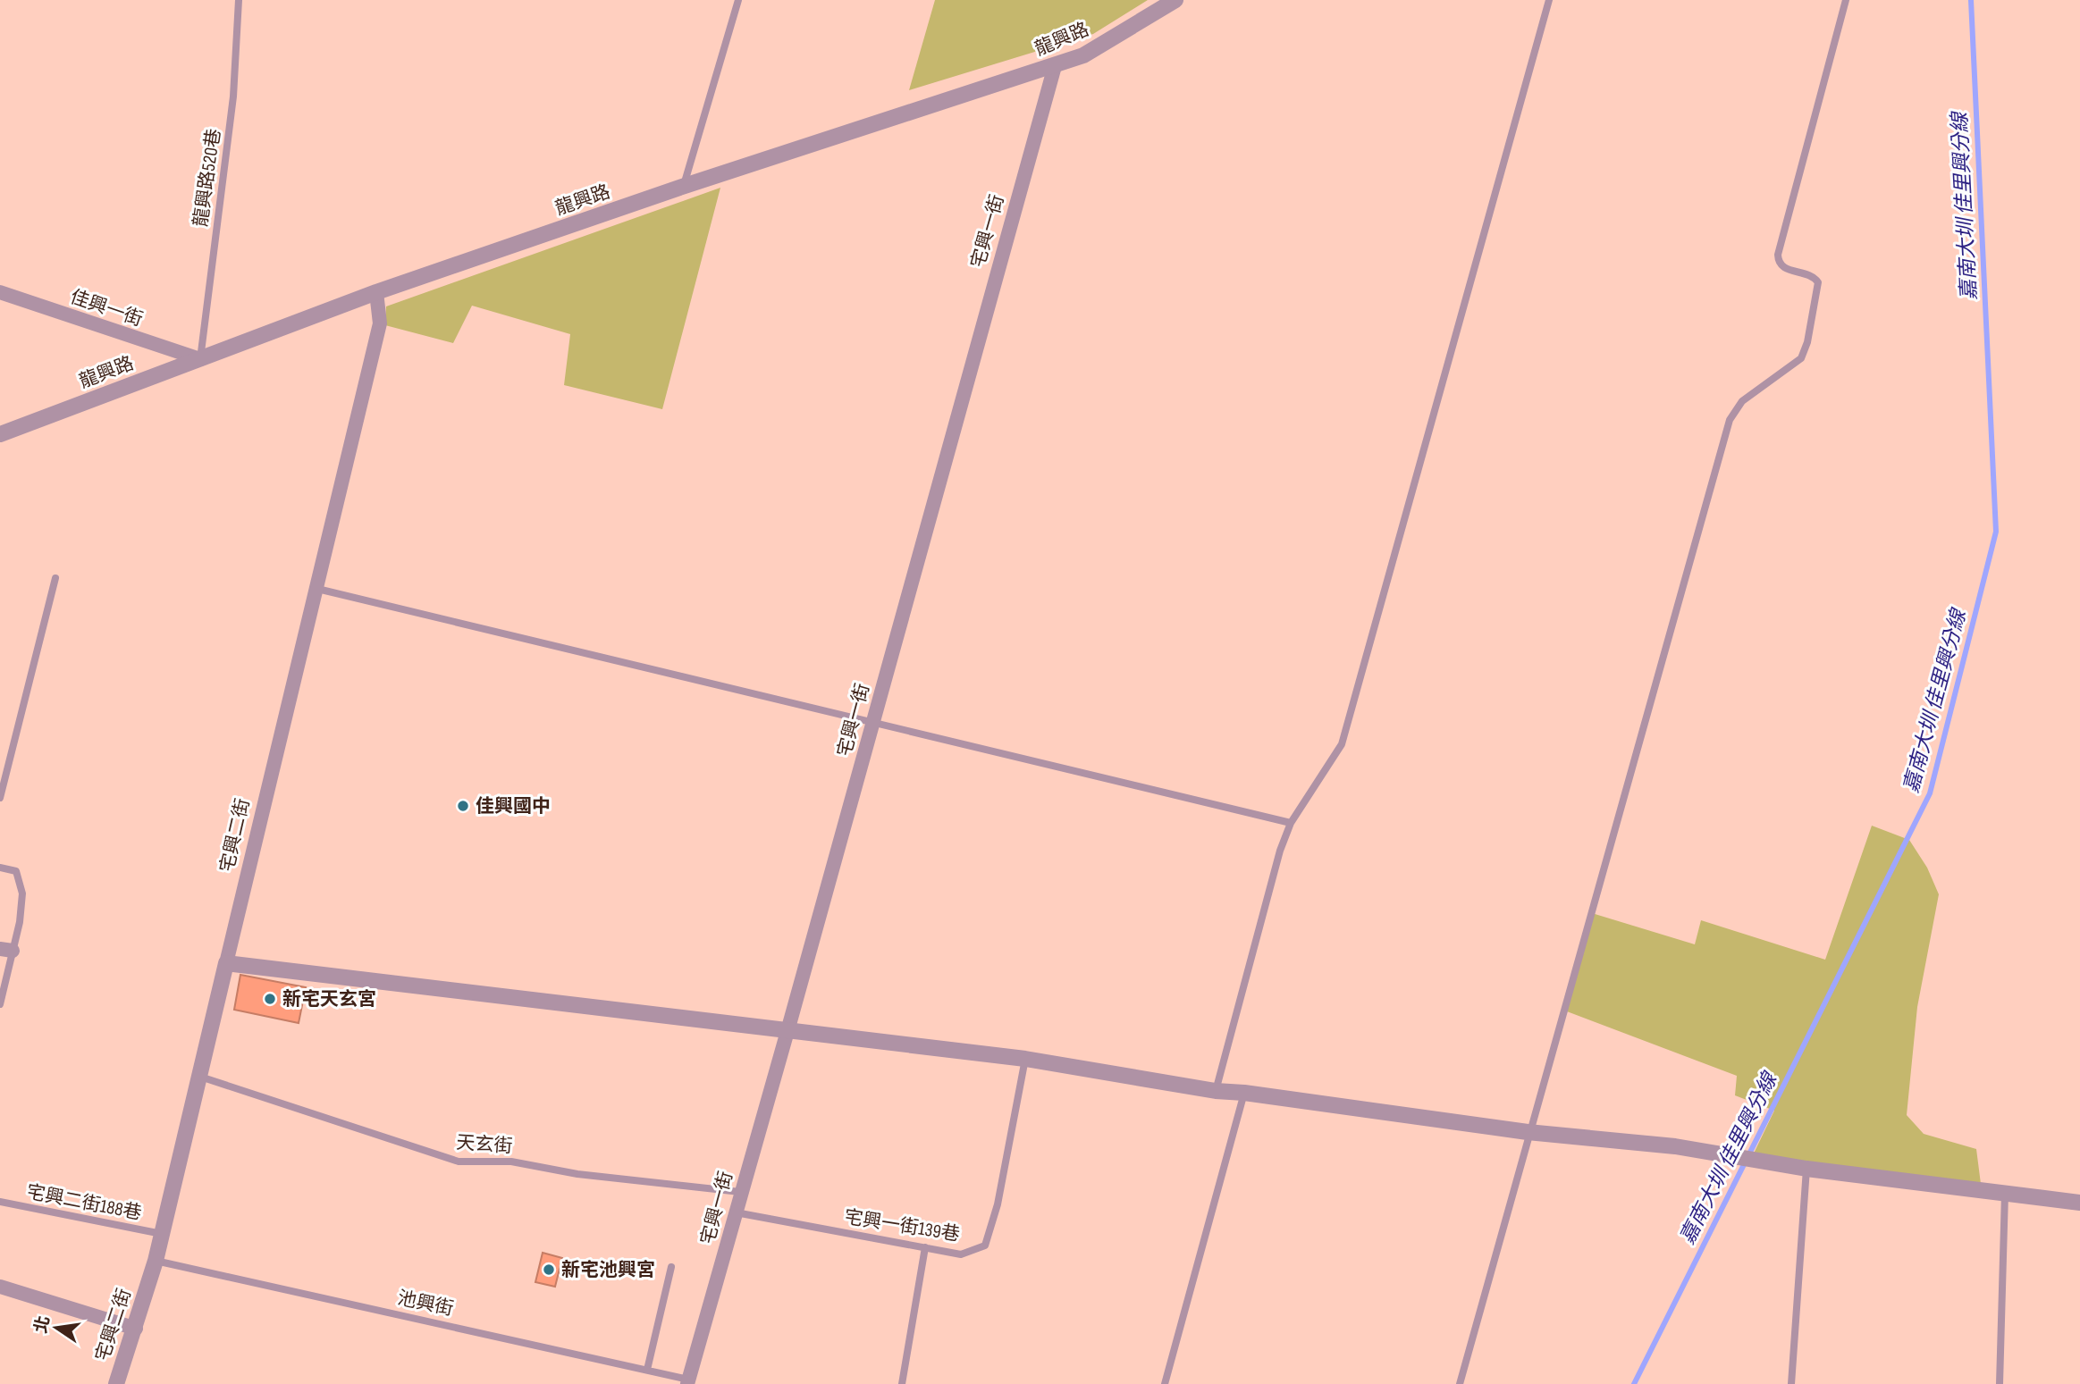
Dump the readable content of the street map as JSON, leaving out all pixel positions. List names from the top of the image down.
{
  "streets": {
    "street": [
      "龍興路",
      "宅興一街",
      "佳興一街",
      "宅興二街"
    ],
    "lane": [
      "龍興路520巷",
      "天玄街",
      "宅興二街188巷",
      "宅興一街139巷",
      "池興街"
    ]
  },
  "crossings": [
    ["龍興路", "龍興路520巷"],
    ["龍興路", "宅興一街"],
    ["龍興路", "佳興一街"],
    ["龍興路", "宅興二街"],
    ["龍興路520巷", "佳興一街"],
    ["宅興一街", "天玄街"],
    ["宅興一街", "宅興一街139巷"],
    ["宅興一街", "池興街"],
    ["宅興二街", "天玄街"],
    ["宅興二街", "宅興二街188巷"],
    ["宅興二街", "池興街"]
  ],
  "water": ["嘉南大圳 佳里興分線"],
  "places": ["佳興國中", "新宅天玄宮", "新宅池興宮"],
  "north": "left"
}
